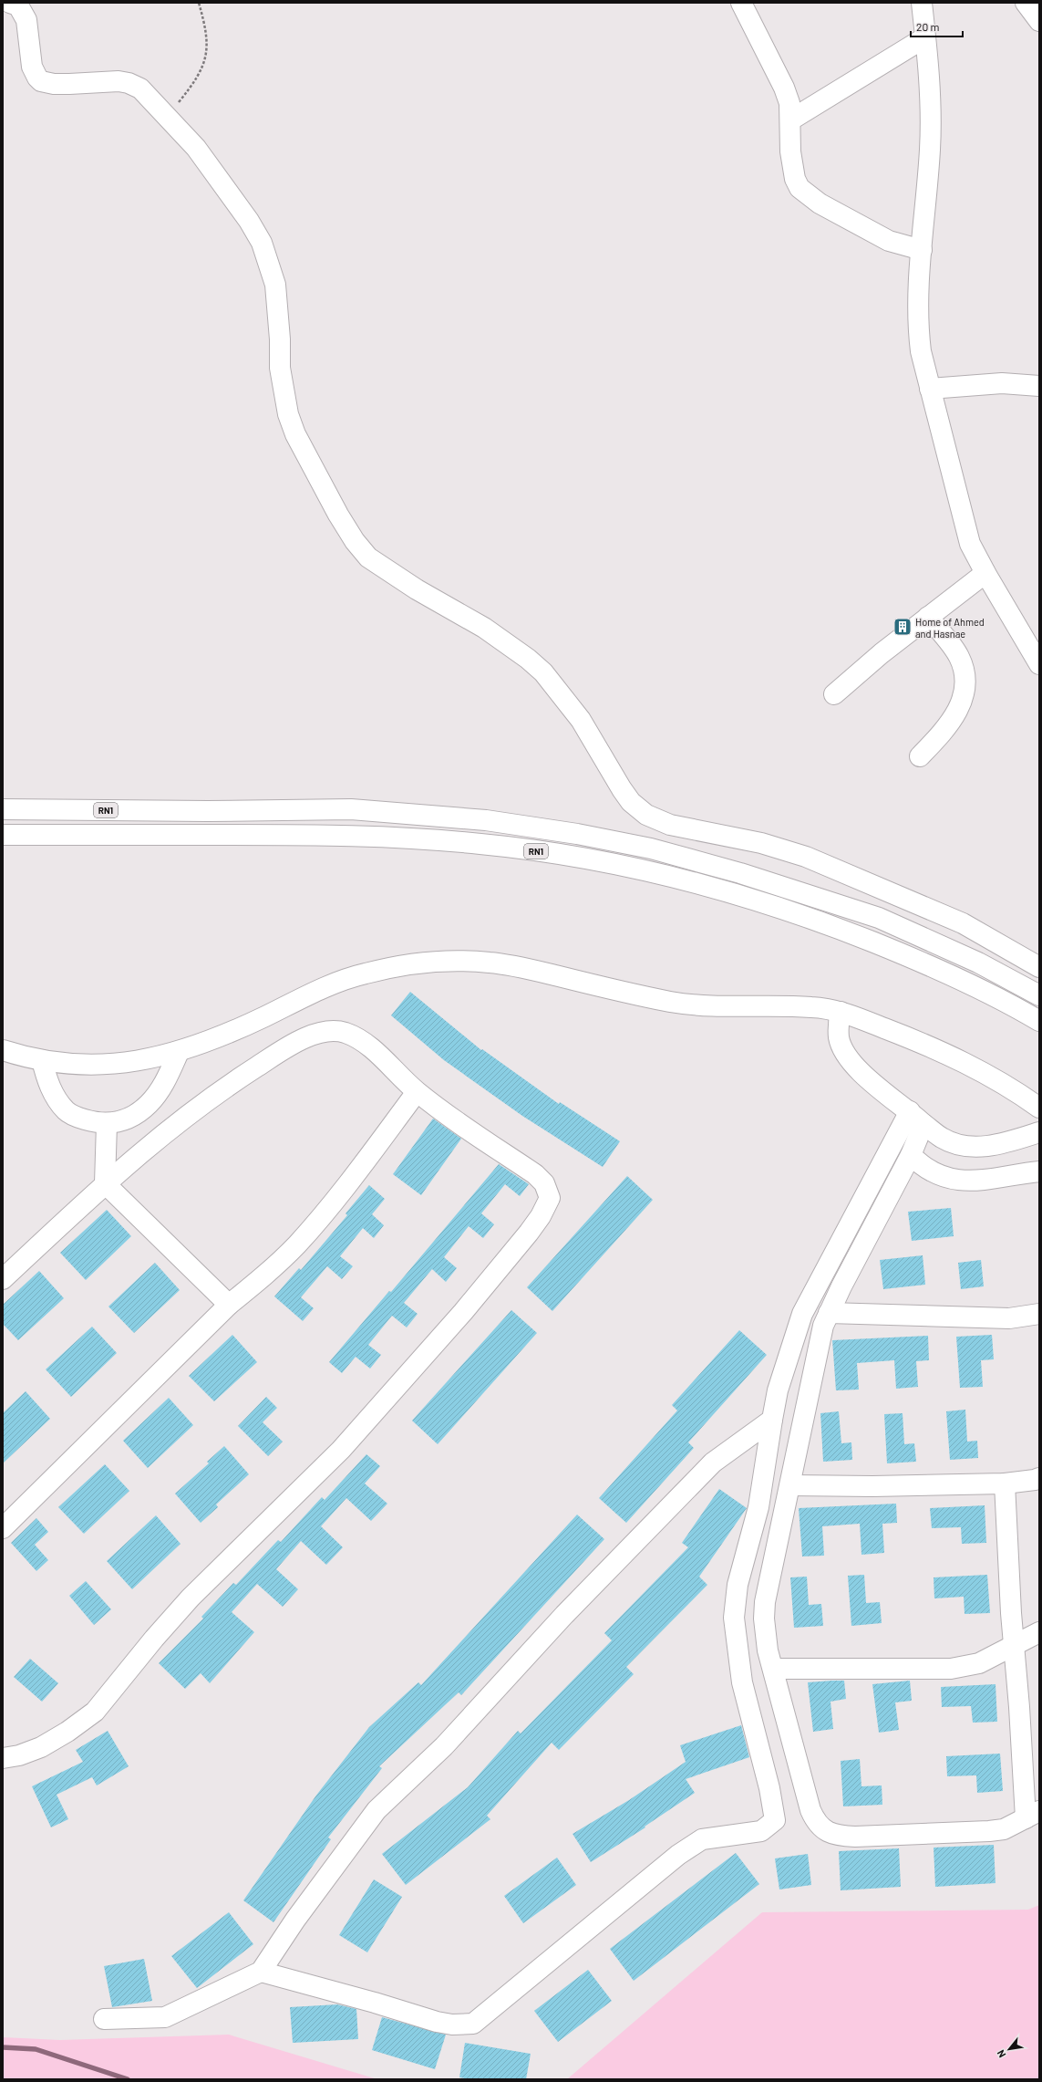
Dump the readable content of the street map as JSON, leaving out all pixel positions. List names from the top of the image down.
{
  "streets": {
    "main road": ["RN1"]
  },
  "places": {
    "building": ["Home of Ahmed and Hasnae"]
  },
  "scale_bar": "20 m",
  "north": "bottom left"
}
